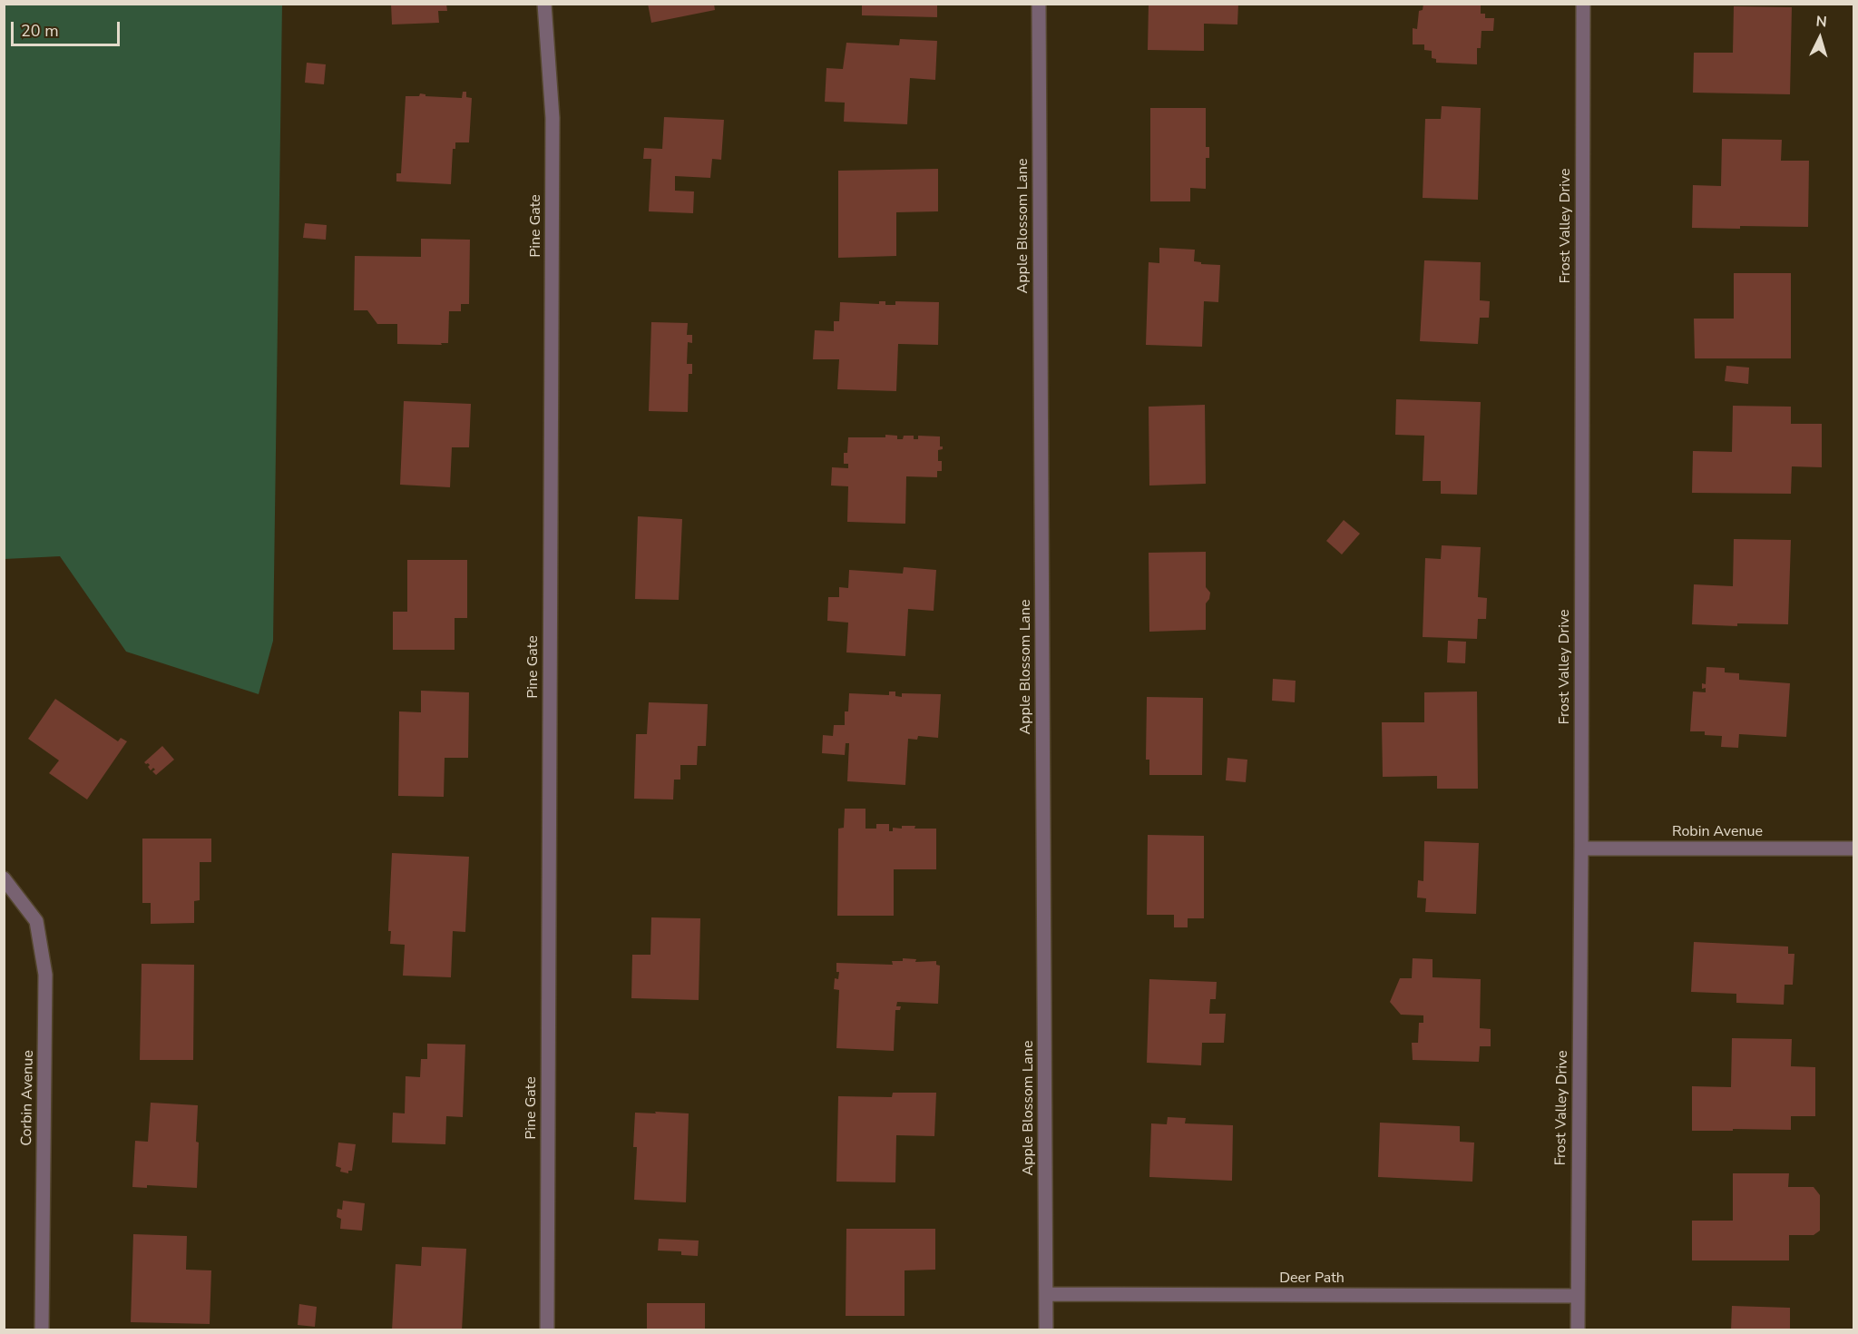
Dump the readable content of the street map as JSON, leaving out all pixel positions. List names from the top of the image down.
{
  "streets": {
    "street": [
      "Pine Gate",
      "Apple Blossom Lane",
      "Frost Valley Drive",
      "Robin Avenue",
      "Corbin Avenue",
      "Deer Path"
    ]
  },
  "crossings": [
    ["Apple Blossom Lane", "Deer Path"],
    ["Frost Valley Drive", "Robin Avenue"],
    ["Frost Valley Drive", "Deer Path"]
  ],
  "scale_bar": "20 m",
  "north": "top"
}
